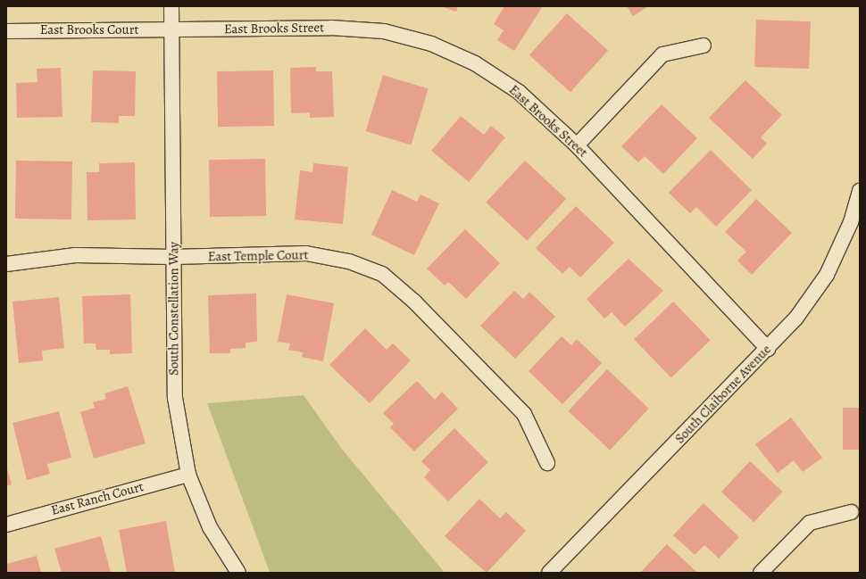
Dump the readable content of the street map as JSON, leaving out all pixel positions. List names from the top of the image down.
{
  "streets": {
    "street": [
      "East Brooks Street",
      "East Brooks Court",
      "East Temple Court",
      "South Constellation Way",
      "South Claiborne Avenue",
      "East Ranch Court"
    ]
  },
  "crossings": [
    ["East Brooks Street", "East Brooks Court"],
    ["East Brooks Street", "South Constellation Way"],
    ["East Brooks Street", "South Claiborne Avenue"],
    ["East Brooks Court", "South Constellation Way"],
    ["East Temple Court", "South Constellation Way"],
    ["South Constellation Way", "East Ranch Court"]
  ]
}
